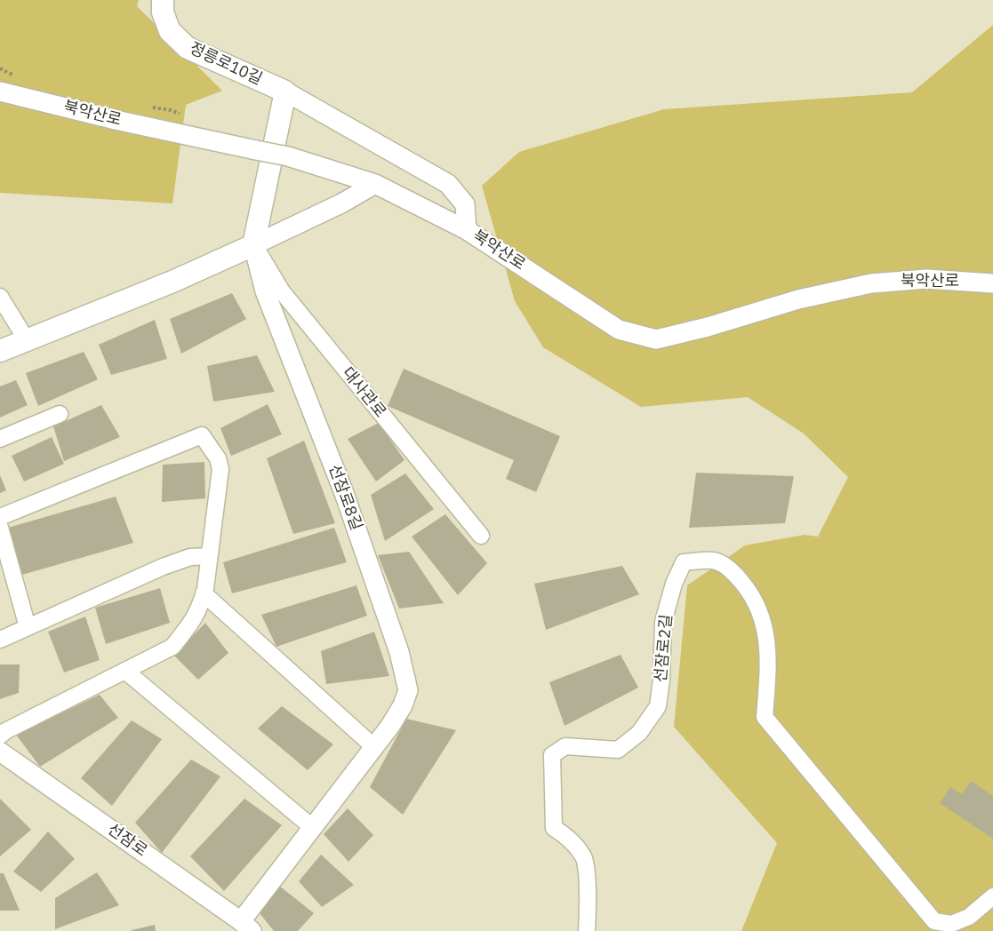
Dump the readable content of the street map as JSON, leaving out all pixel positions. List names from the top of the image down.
{
  "streets": {
    "main road": ["정릉로10길"],
    "street": [
      "북악산로",
      "대사관로",
      "선잠로8길",
      "선잠로2길",
      "선잠로"
    ]
  },
  "crossings": [
    ["대사관로", "선잠로8길"],
    ["선잠로8길", "선잠로"]
  ]
}
